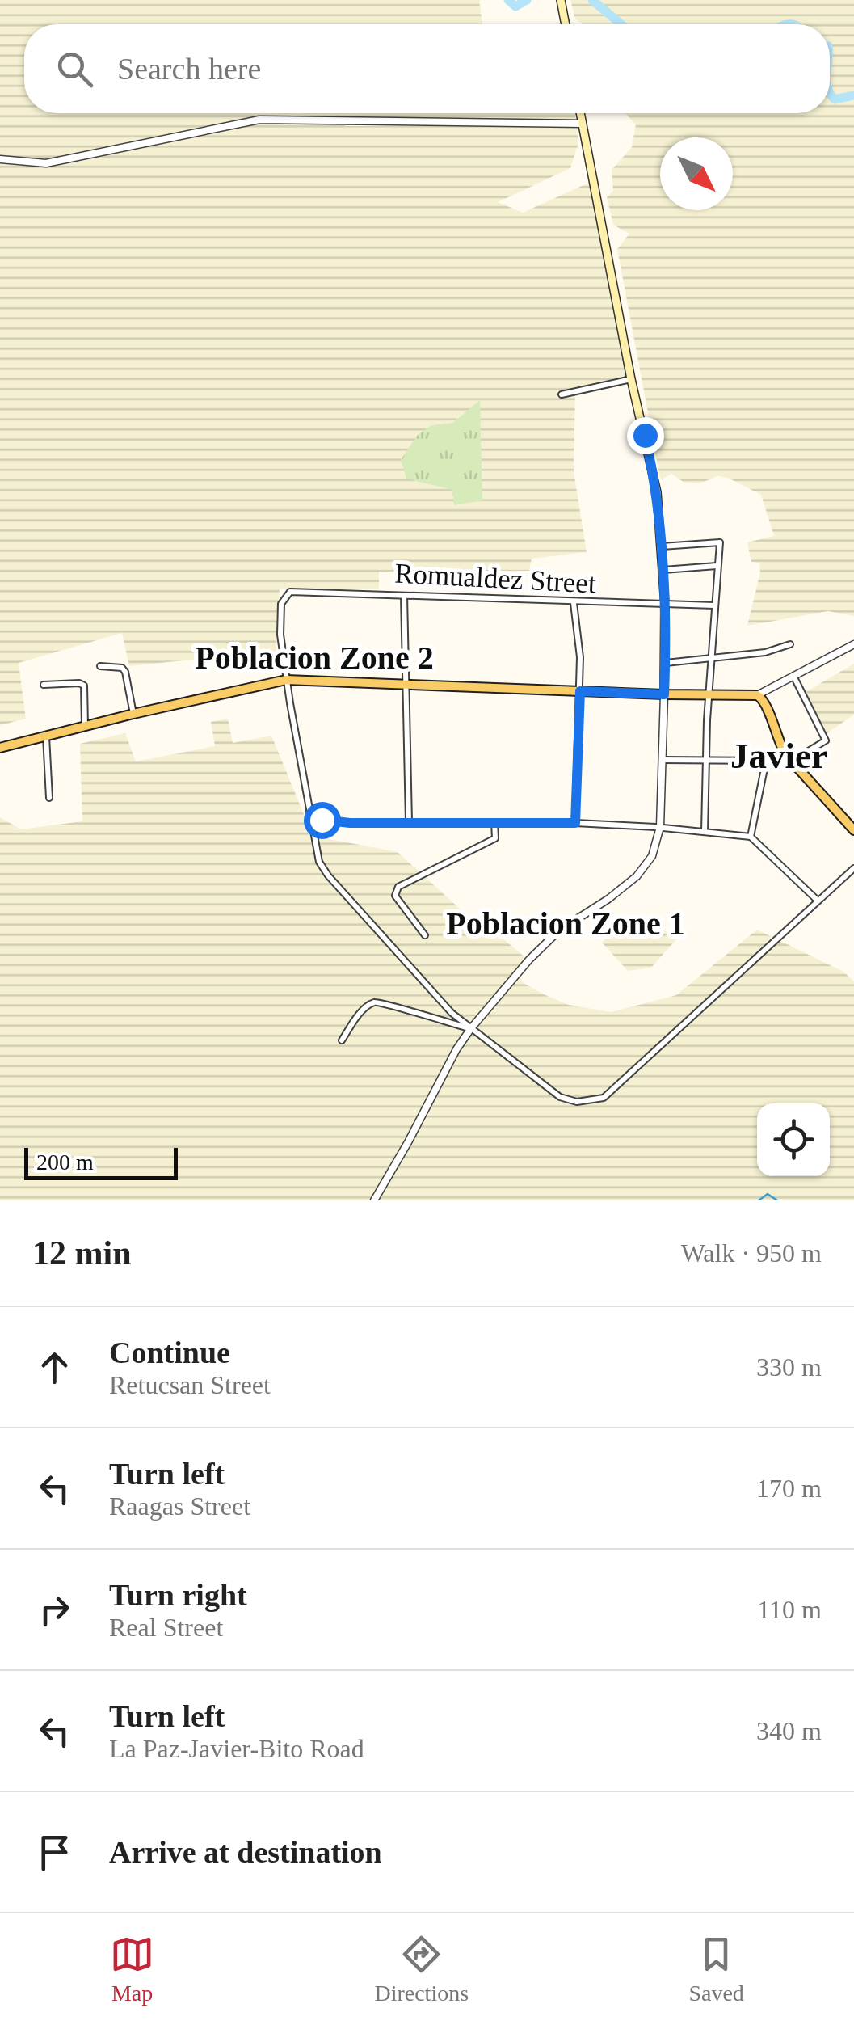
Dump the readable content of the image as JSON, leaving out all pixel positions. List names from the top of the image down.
{
  "streets": {
    "street": ["Romualdez Street"]
  },
  "districts": ["Poblacion Zone 2", "Javier", "Poblacion Zone 1"],
  "scale_bar": "200 m",
  "north": "bottom right",
  "page": {
    "search": "Search here",
    "scale": "200 m",
    "heading": ["12 min", "Walk · 950 m"],
    "list": [
      ["Continue", "Retucsan Street", "330 m"],
      ["Turn left", "Raagas Street", "170 m"],
      ["Turn right", "Real Street", "110 m"],
      ["Turn left", "La Paz-Javier-Bito Road", "340 m"],
      "Arrive at destination"
    ],
    "nav": ["Map", "Directions", "Saved"]
  }
}
